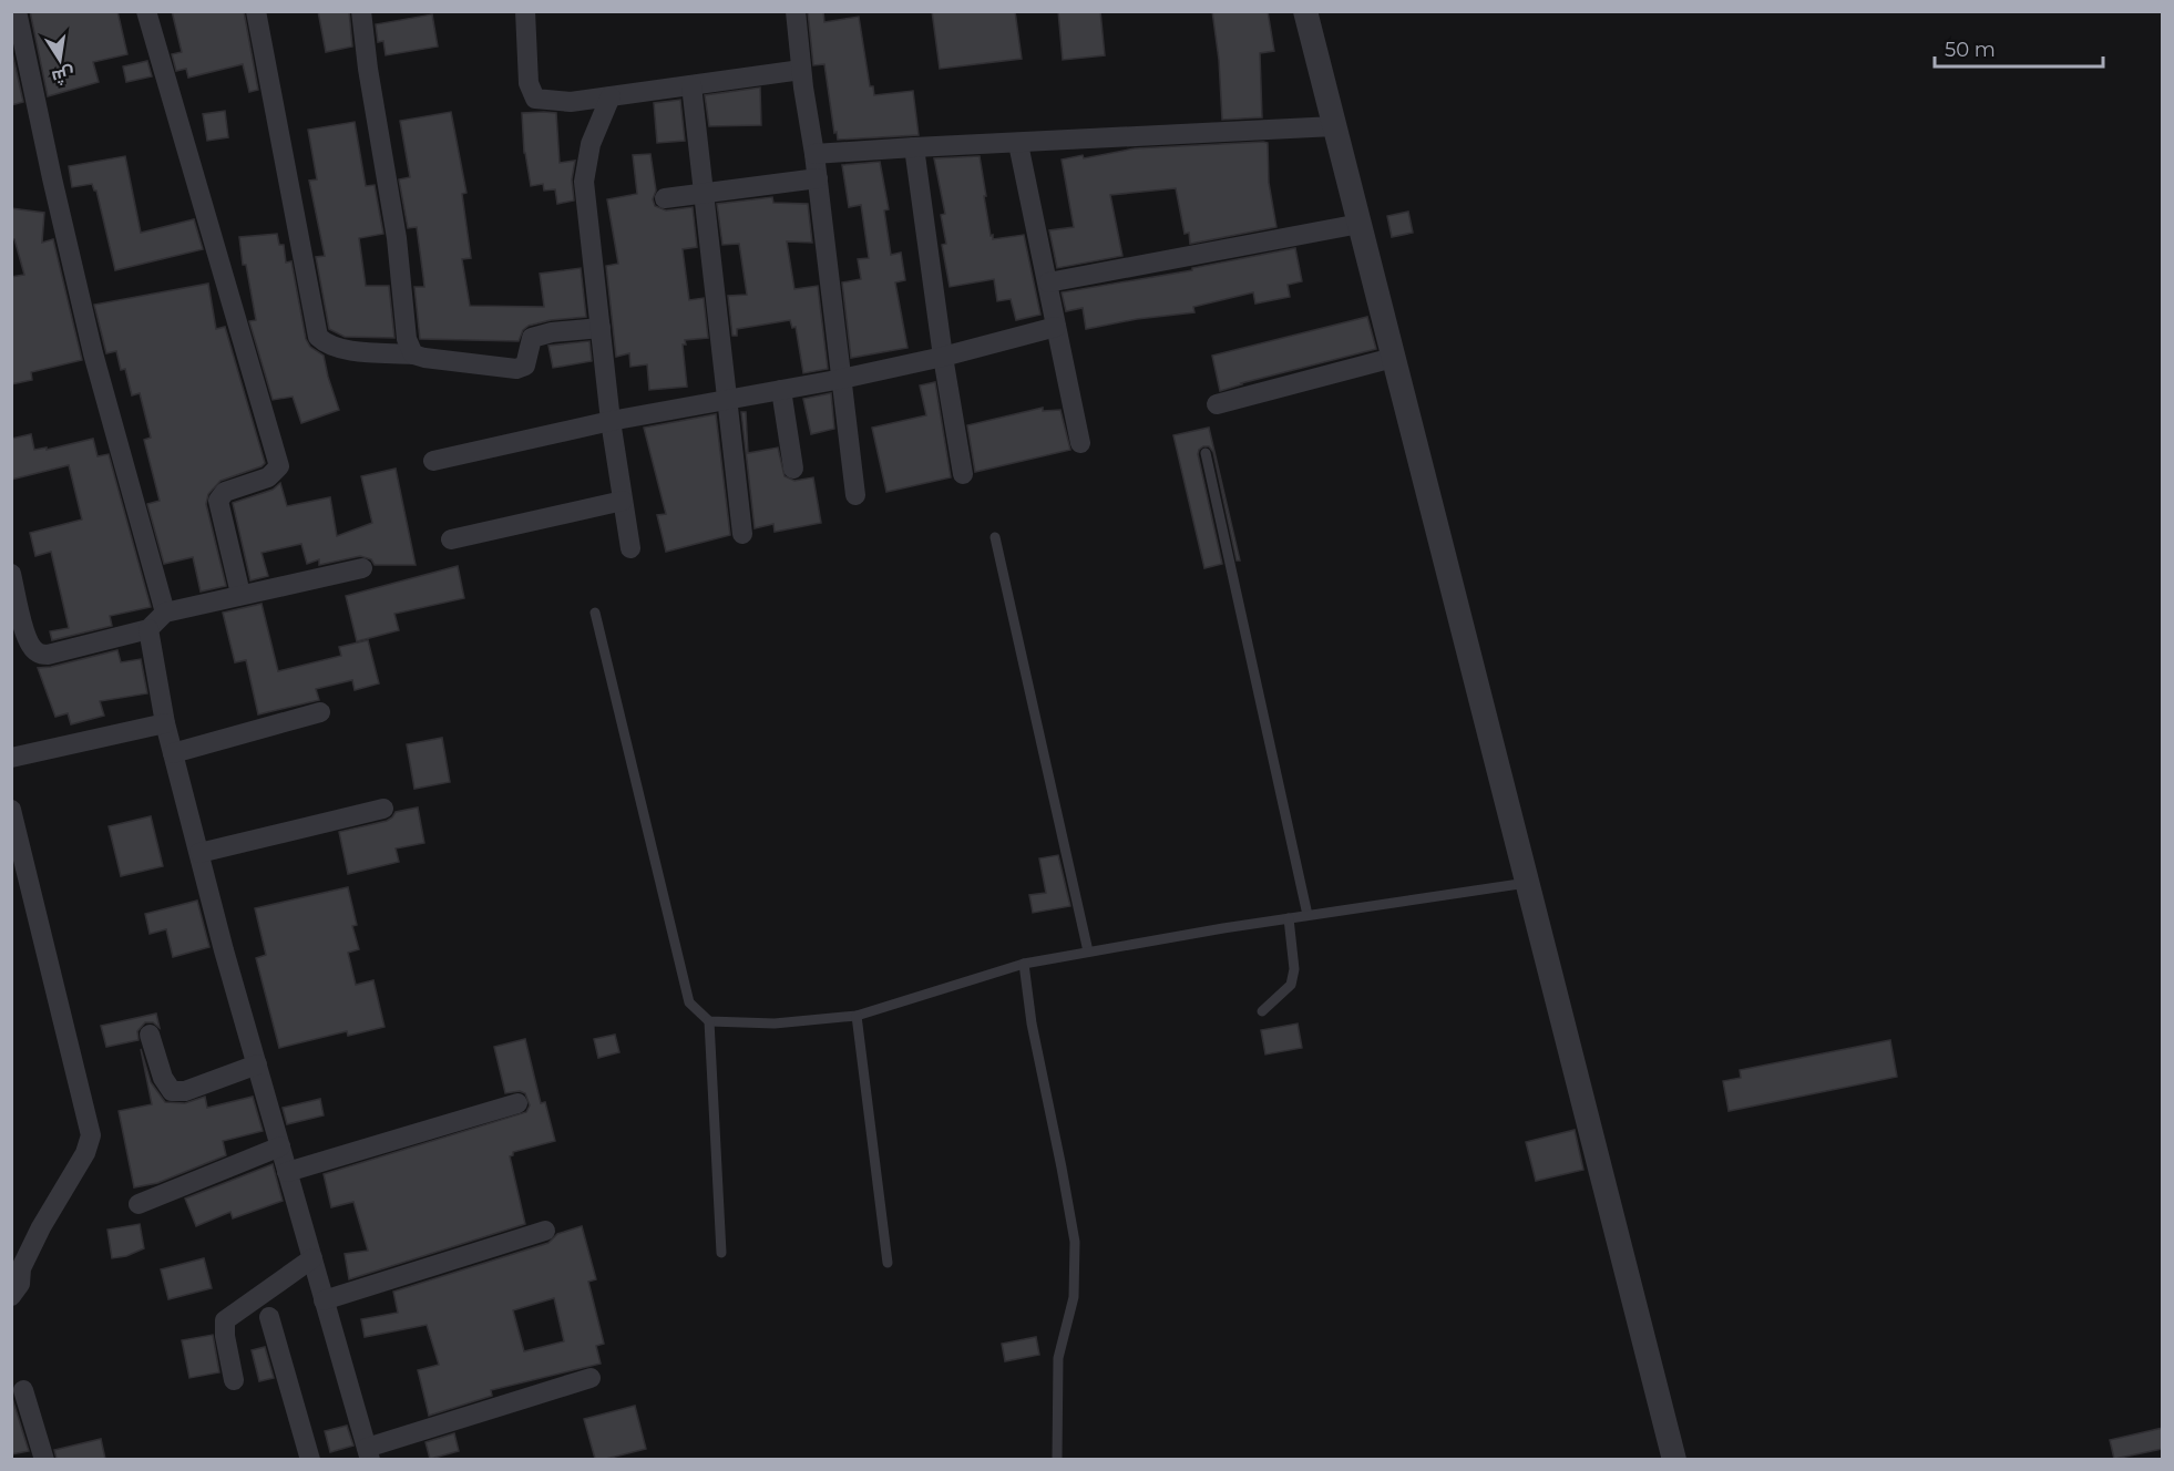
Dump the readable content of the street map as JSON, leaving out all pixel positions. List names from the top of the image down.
{
  "scale_bar": "50 m",
  "north": "bottom"
}
